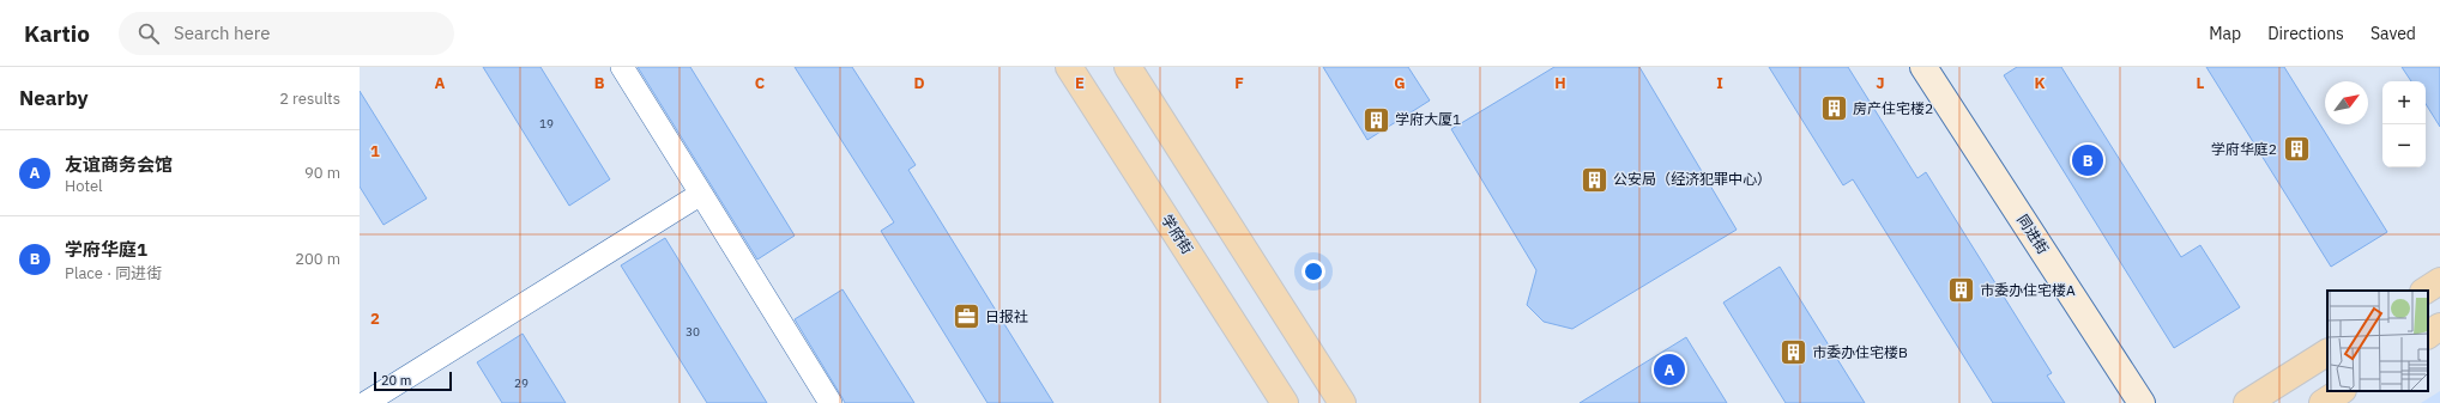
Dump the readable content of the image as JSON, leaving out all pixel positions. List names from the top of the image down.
{
  "streets": {
    "main road": ["学府街"],
    "street": ["同进街"]
  },
  "places": {
    "building": [
      "房产住宅楼2",
      "学府大厦1",
      "学府华庭2",
      "公安局（经济犯罪中心）",
      "市委办住宅楼A",
      "市委办住宅楼B"
    ],
    "office": ["日报社"]
  },
  "house_numbers": ["19", "30", "29"],
  "scale_bar": "20 m",
  "north": "top right",
  "page": {
    "header": "Kartio",
    "search": "Search here",
    "nav": ["Map", "Directions", "Saved"],
    "heading": ["Nearby", "2 results"],
    "map_buttons": ["+", "−"],
    "list": [
      {
        "mark": "A",
        "name": "友谊商务会馆",
        "note": "Hotel",
        "value": "90 m"
      },
      {
        "mark": "B",
        "name": "学府华庭1",
        "note": "Place · 同进街",
        "value": "200 m"
      }
    ],
    "pins": ["B", "A"],
    "scale": "20 m"
  },
  "grid": {
    "columns": [
      "A",
      "B",
      "C",
      "D",
      "E",
      "F",
      "G",
      "H",
      "I",
      "J",
      "K",
      "L"
    ],
    "rows": ["1", "2"]
  }
}
